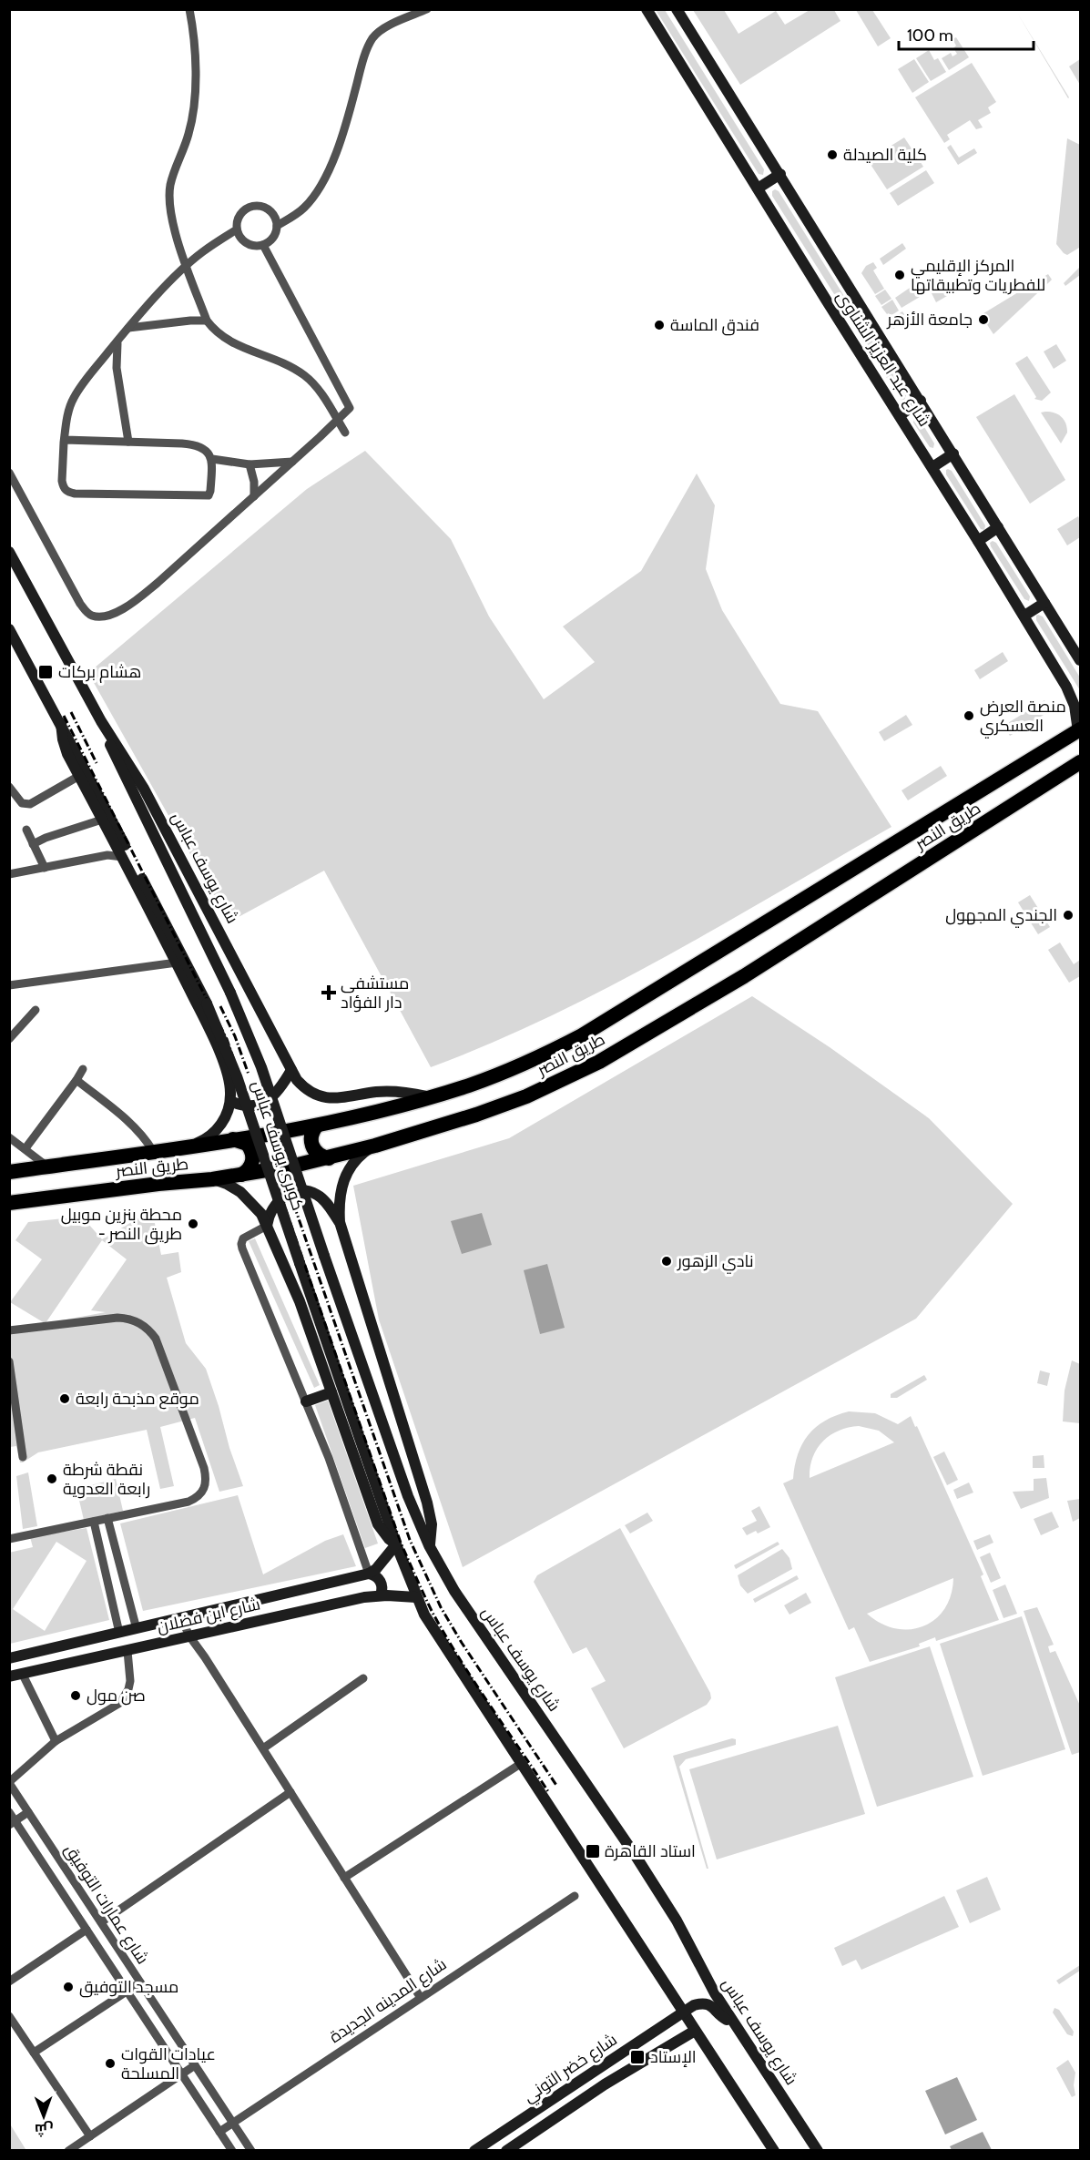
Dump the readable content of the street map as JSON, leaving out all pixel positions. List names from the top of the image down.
{
  "streets": {
    "highway": ["طريق النصر"],
    "street": [
      "شارع عبد العزيز الشناوى",
      "شارع يوسف عباس",
      "كوبرى يوسف عباس",
      "شارع ابن فضلان",
      "شارع عمارات التوفيق",
      "شارع المدينه الجديدة",
      "شارع خضر التوني"
    ]
  },
  "crossings": [
    ["شارع عبد العزيز الشناوى", "طريق النصر"],
    ["طريق النصر", "شارع يوسف عباس"],
    ["شارع يوسف عباس", "كوبرى يوسف عباس"],
    ["شارع يوسف عباس", "شارع خضر التوني"],
    ["كوبرى يوسف عباس", "شارع ابن فضلان"],
    ["شارع عمارات التوفيق", "شارع المدينه الجديدة"]
  ],
  "places": {
    "other": [
      "كلية الصيدلة",
      "المركز الإقليمي للفطريات وتطبيقاتها",
      "جامعة الأزهر",
      "فندق الماسة",
      "منصة العرض العسكري",
      "الجندي المجهول",
      "محطة بنزين موبيل - طريق النصر",
      "نادي الزهور",
      "موقع مذبحة رابعة",
      "نقطة شرطة رابعة العدوية",
      "صن مول",
      "مسجد التوفيق",
      "عيادات القوات المسلحة"
    ],
    "transit": ["هشام بركات", "استاد القاهرة", "الإستاد"],
    "health": ["مستشفى دار الفؤاد"]
  },
  "scale_bar": "100 m",
  "north": "bottom"
}
